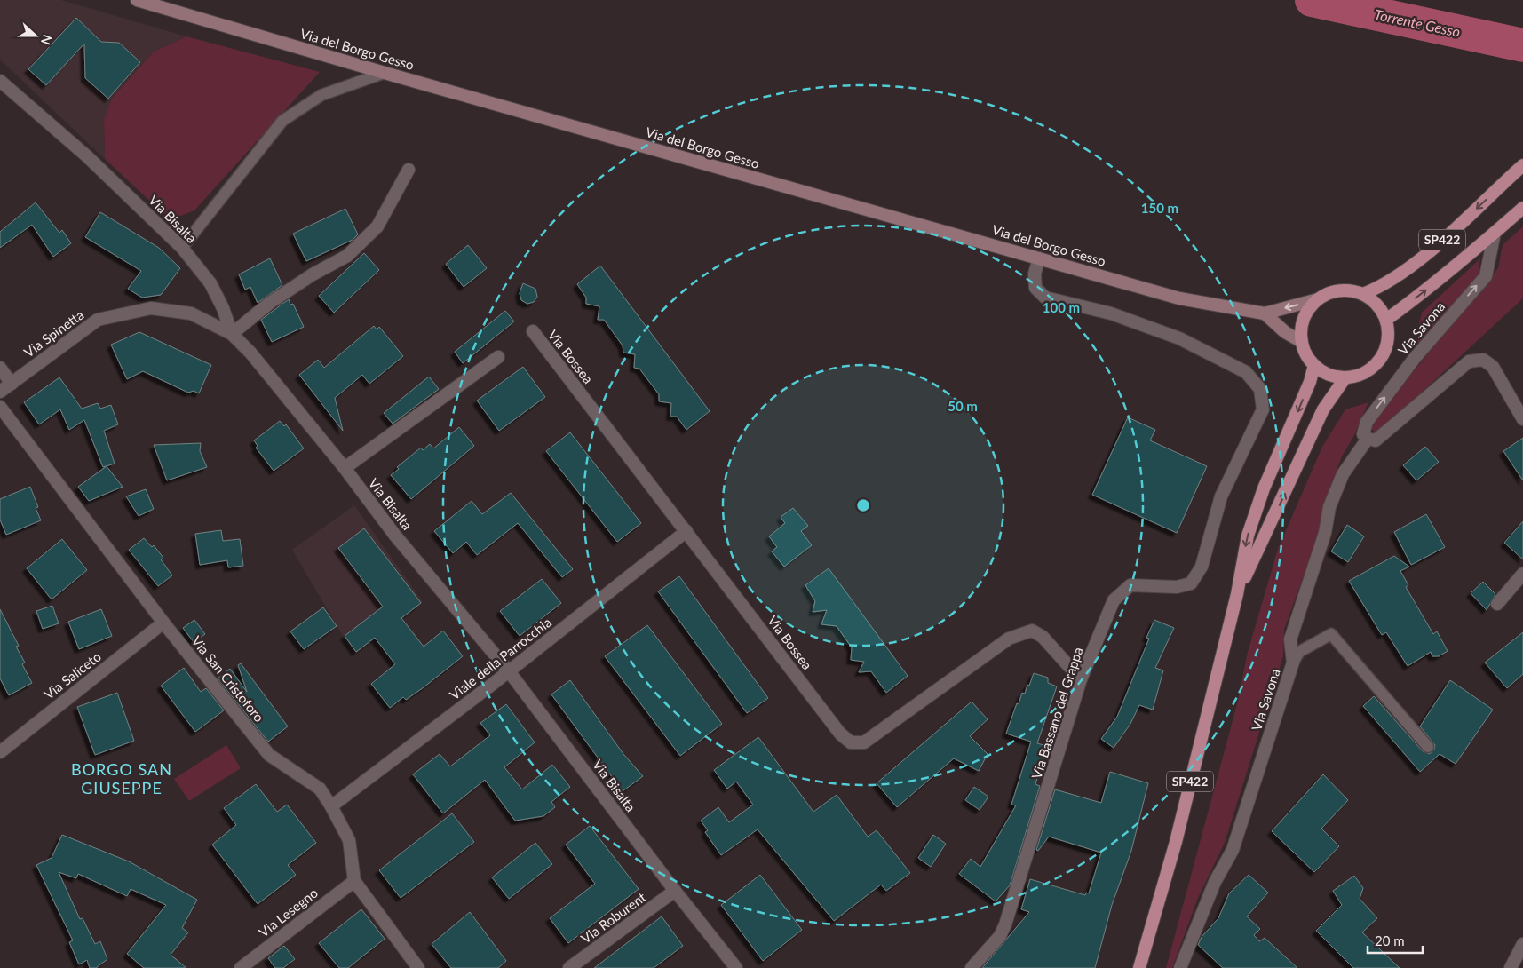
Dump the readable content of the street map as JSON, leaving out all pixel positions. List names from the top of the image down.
{
  "streets": {
    "main road": ["Via del Borgo Gesso", "SP422", "Via Savona"],
    "street": [
      "Via Bisalta",
      "Via Spinetta",
      "Via Bossea",
      "Viale della Parrocchia",
      "Via Saliceto",
      "Via San Cristoforo",
      "Via Bassano del Grappa",
      "Via Lesegno",
      "Via Roburent"
    ]
  },
  "crossings": [
    ["Via del Borgo Gesso", "SP422"],
    ["Via del Borgo Gesso", "Via Savona"],
    ["Via del Borgo Gesso", "Via Bassano del Grappa"],
    ["Via Bisalta", "Via Spinetta"],
    ["Via Bisalta", "Viale della Parrocchia"],
    ["Via Bisalta", "Via Roburent"],
    ["SP422", "Via Savona"],
    ["Via Bossea", "Viale della Parrocchia"],
    ["Via Bossea", "Via Bassano del Grappa"],
    ["Viale della Parrocchia", "Via San Cristoforo"],
    ["Via Saliceto", "Via San Cristoforo"],
    ["Via San Cristoforo", "Via Lesegno"]
  ],
  "districts": ["BORGO SAN GIUSEPPE"],
  "water": ["Torrente Gesso"],
  "scale_bar": "20 m",
  "north": "right",
  "rings": ["150 m", "100 m", "50 m"]
}
